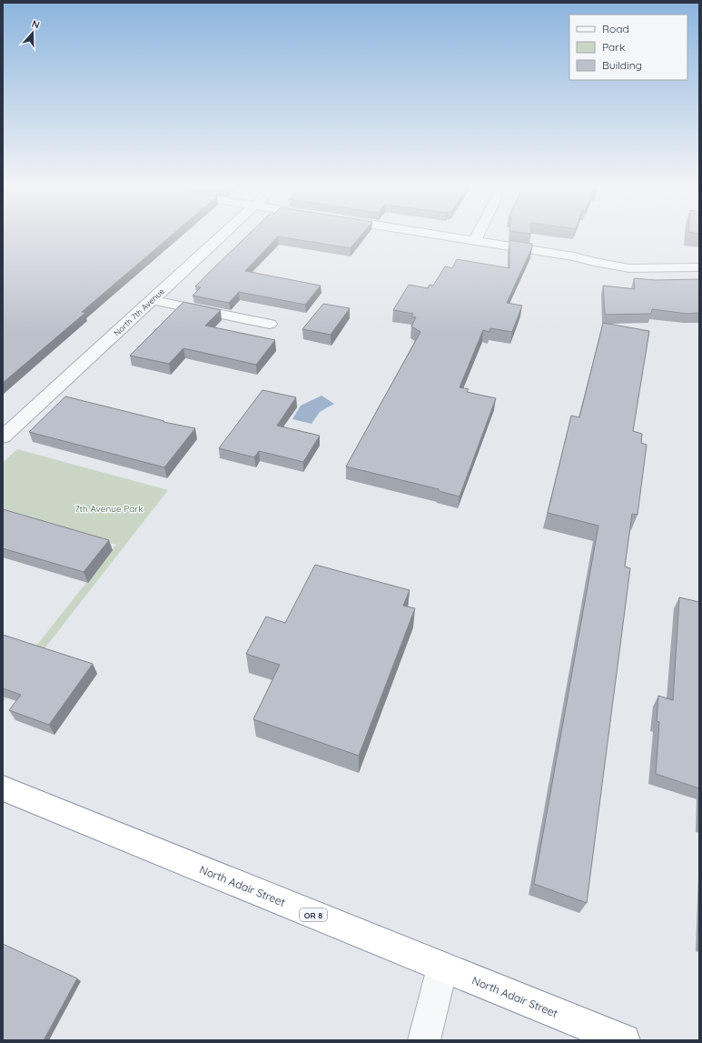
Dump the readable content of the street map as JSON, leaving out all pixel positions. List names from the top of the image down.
{
  "streets": {
    "highway": ["North Adair Street", "OR 8"],
    "street": ["North 7th Avenue"]
  },
  "parks": ["7th Avenue Park"],
  "legend": ["Road", "Park", "Building"],
  "north": "top"
}
